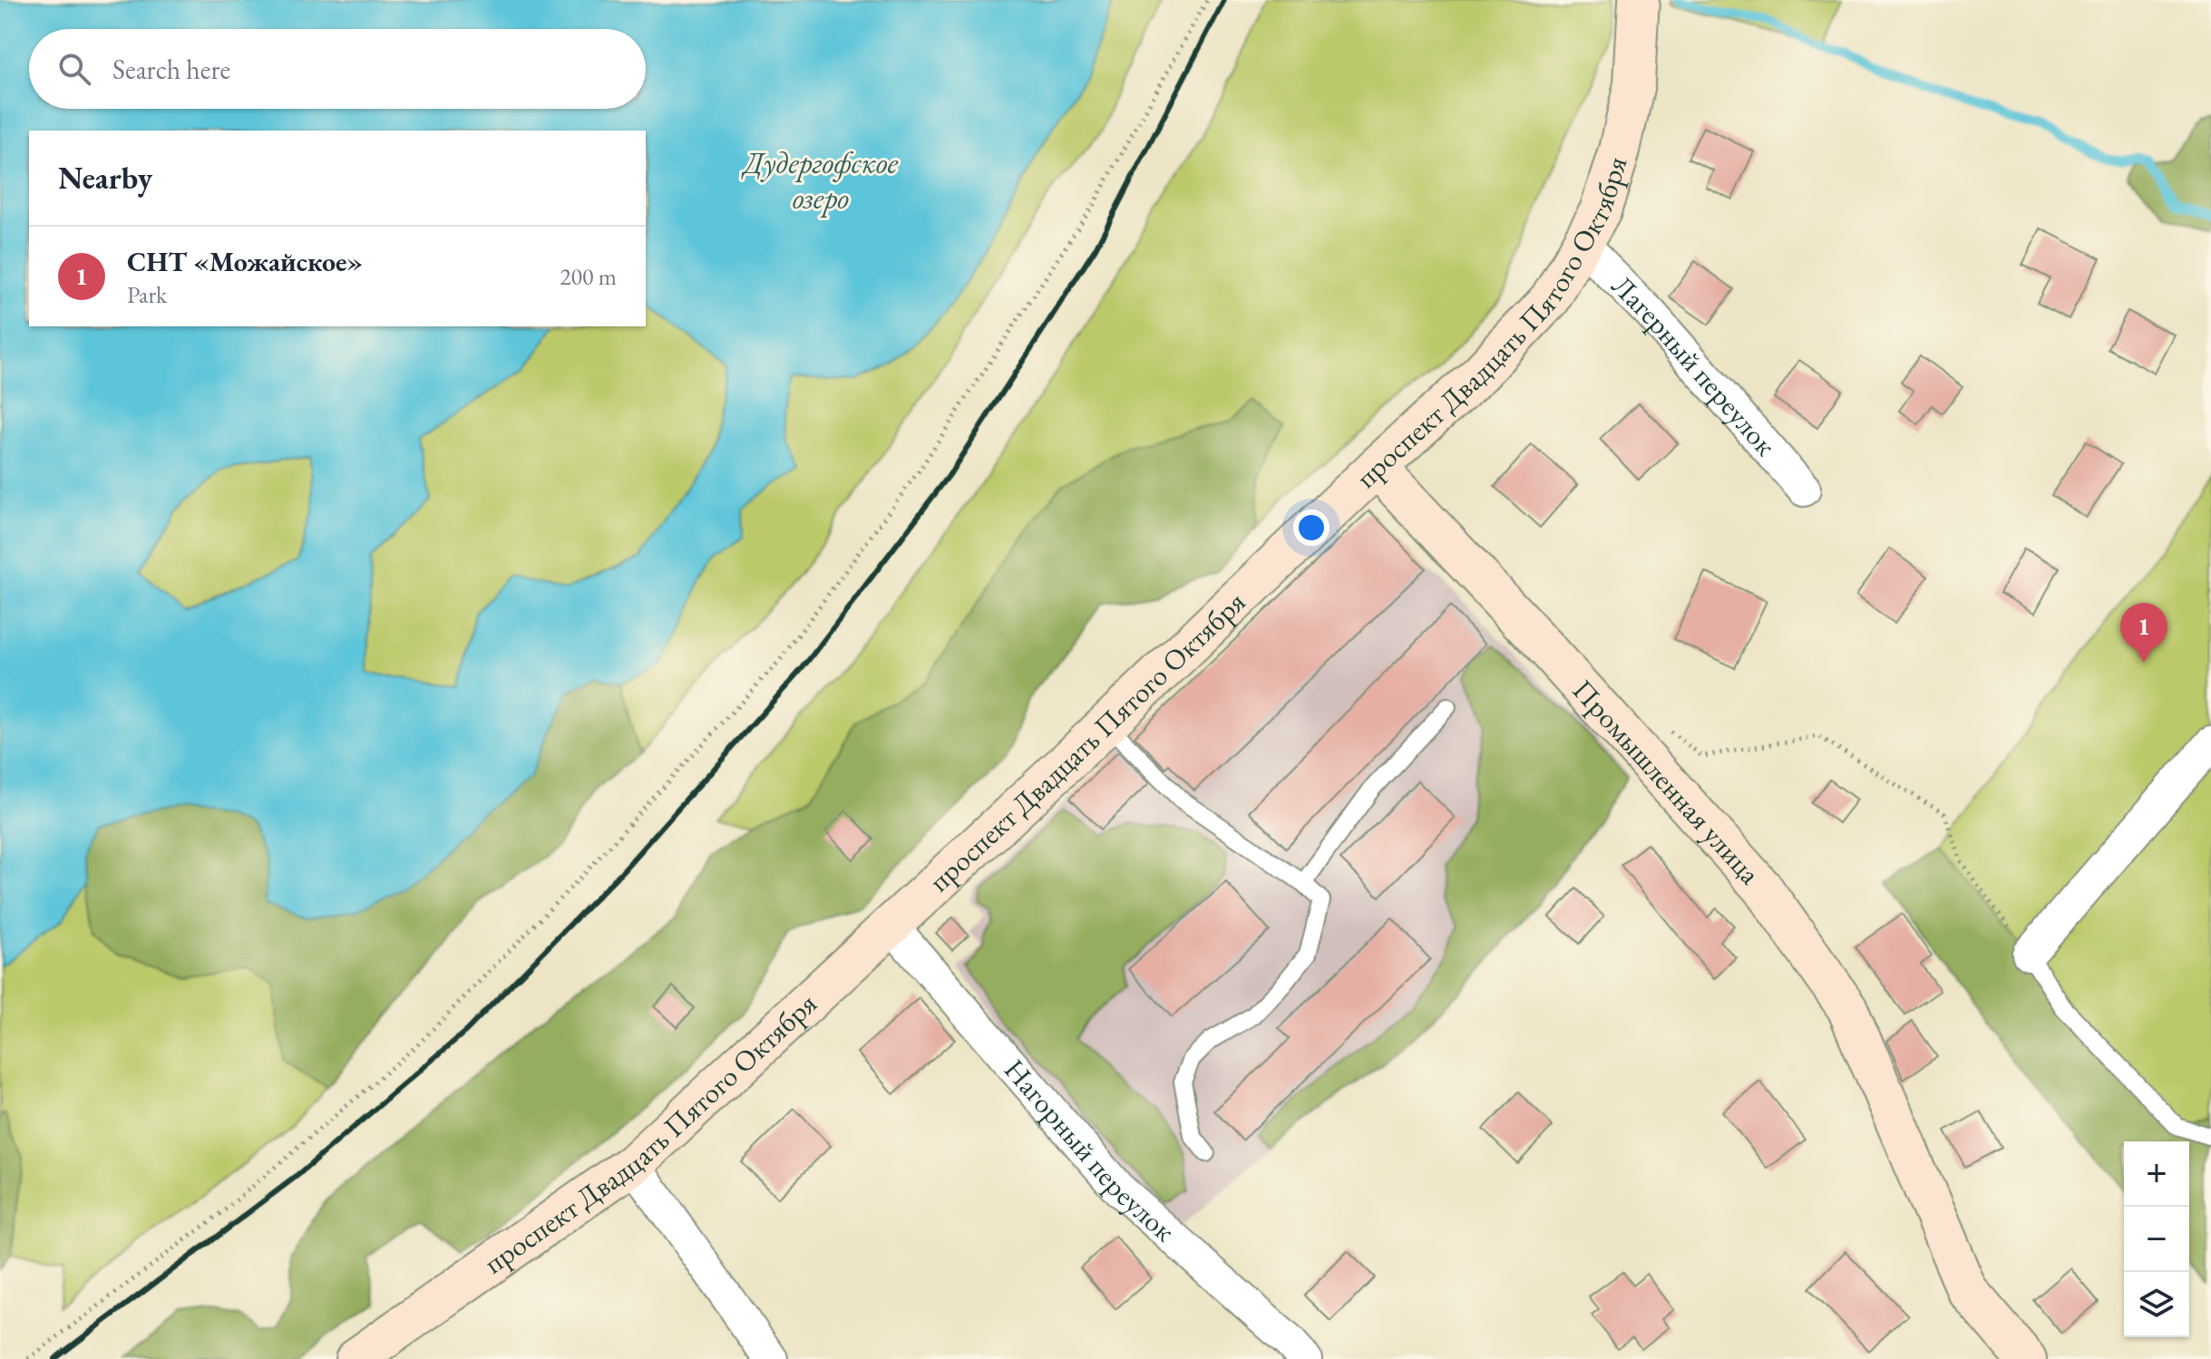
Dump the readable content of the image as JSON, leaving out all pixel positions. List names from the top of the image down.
{
  "streets": {
    "street": [
      "проспект Двадцать Пятого Октября",
      "Лагерный переулок",
      "Промышленная улица",
      "Нагорный переулок"
    ]
  },
  "crossings": [
    ["проспект Двадцать Пятого Октября", "Лагерный переулок"],
    ["проспект Двадцать Пятого Октября", "Промышленная улица"],
    ["проспект Двадцать Пятого Октября", "Нагорный переулок"]
  ],
  "water": ["Дудергофское озеро"],
  "page": {
    "search": "Search here",
    "heading": "Nearby",
    "list": [
      {
        "mark": "1",
        "name": "СНТ «Можайское»",
        "note": "Park",
        "value": "200 m"
      }
    ],
    "pins": "1",
    "map_buttons": ["+", "−"]
  }
}
